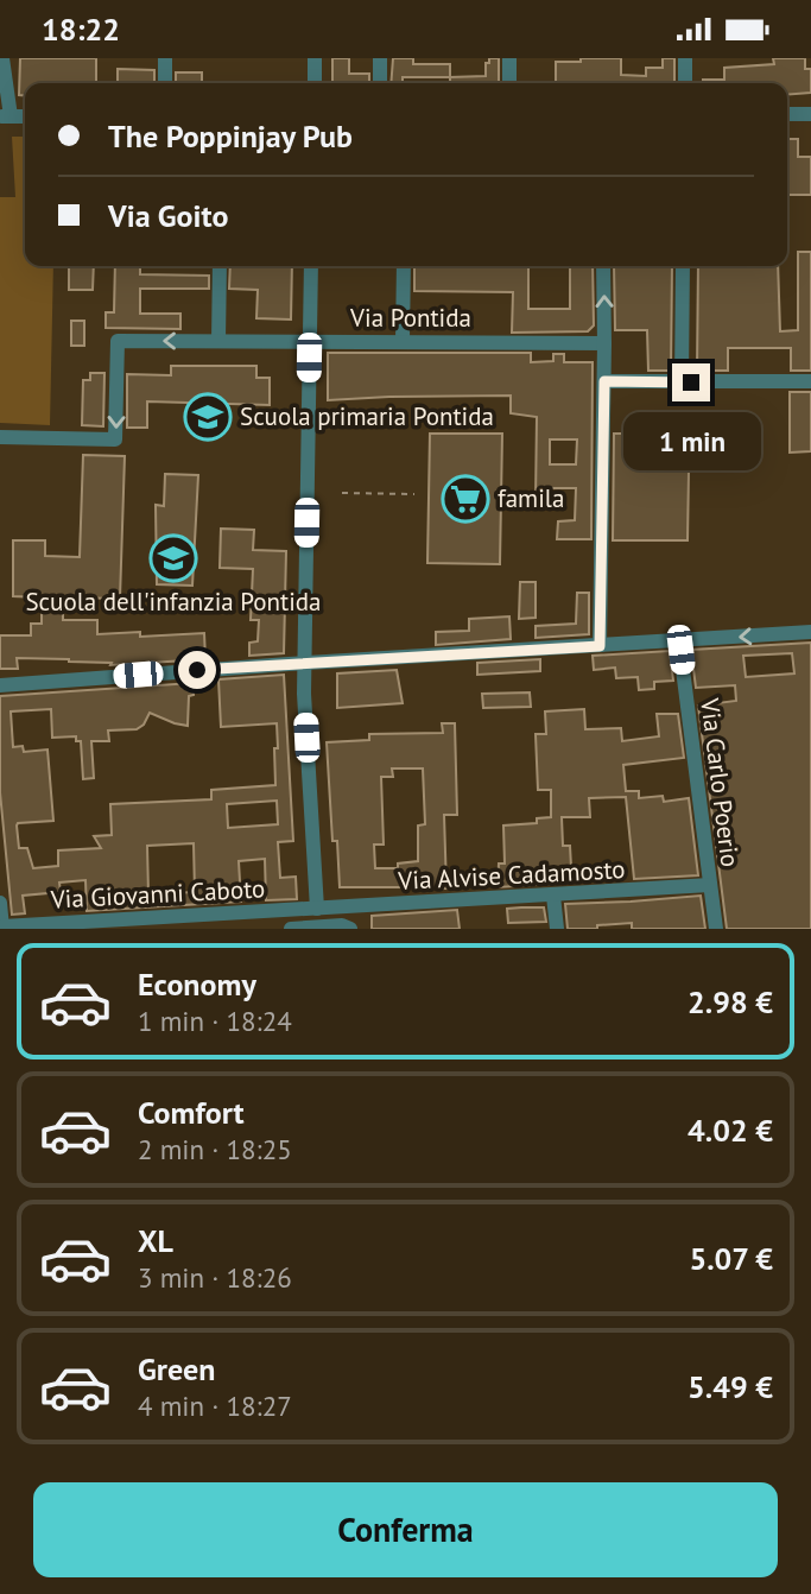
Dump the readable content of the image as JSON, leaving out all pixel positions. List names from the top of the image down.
{
  "streets": {
    "street": [
      "Via Pontida",
      "Via Carlo Poerio",
      "Via Alvise Cadamosto",
      "Via Giovanni Caboto"
    ]
  },
  "crossings": [
    ["Via Carlo Poerio", "Via Alvise Cadamosto"],
    ["Via Alvise Cadamosto", "Via Giovanni Caboto"]
  ],
  "places": {
    "school or university": ["Scuola primaria Pontida", "Scuola dell'infanzia Pontida"],
    "supermarket": ["famila"]
  },
  "page": {
    "status": "18:22",
    "banner": ["The Poppinjay Pub", "Via Goito"],
    "bubble": "1 min",
    "list": [
      {
        "name": "Economy",
        "note": "1 min · 18:24",
        "value": "2.98 €"
      },
      {
        "name": "Comfort",
        "note": "2 min · 18:25",
        "value": "4.02 €"
      },
      {
        "name": "XL",
        "note": "3 min · 18:26",
        "value": "5.07 €"
      },
      {
        "name": "Green",
        "note": "4 min · 18:27",
        "value": "5.49 €"
      }
    ],
    "buttons": "Conferma"
  }
}
